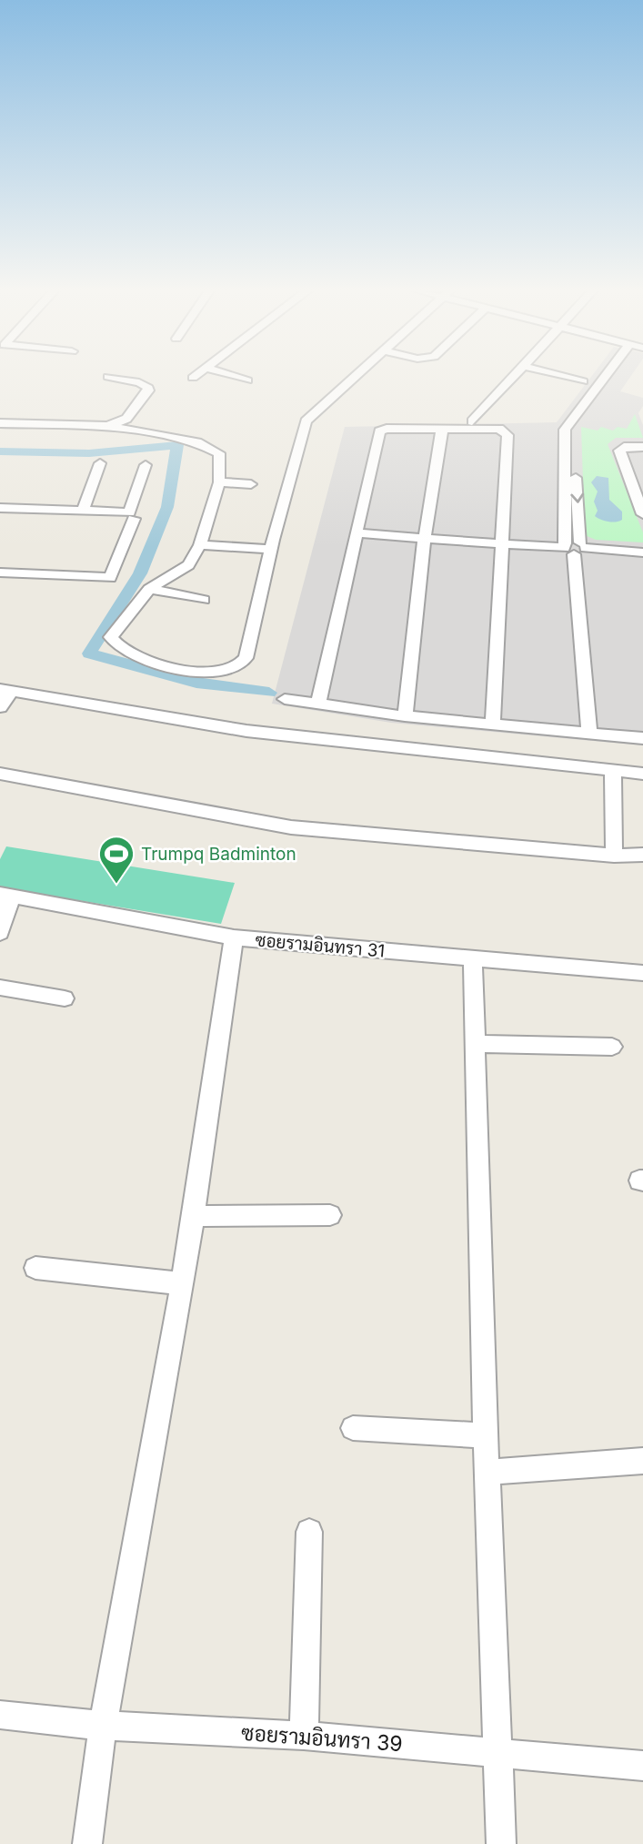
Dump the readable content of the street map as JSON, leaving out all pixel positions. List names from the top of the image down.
{
  "streets": {
    "street": ["ซอยรามอินทรา 31", "ซอยรามอินทรา 39"]
  },
  "places": {
    "sports": ["Trumpq Badminton"]
  }
}
